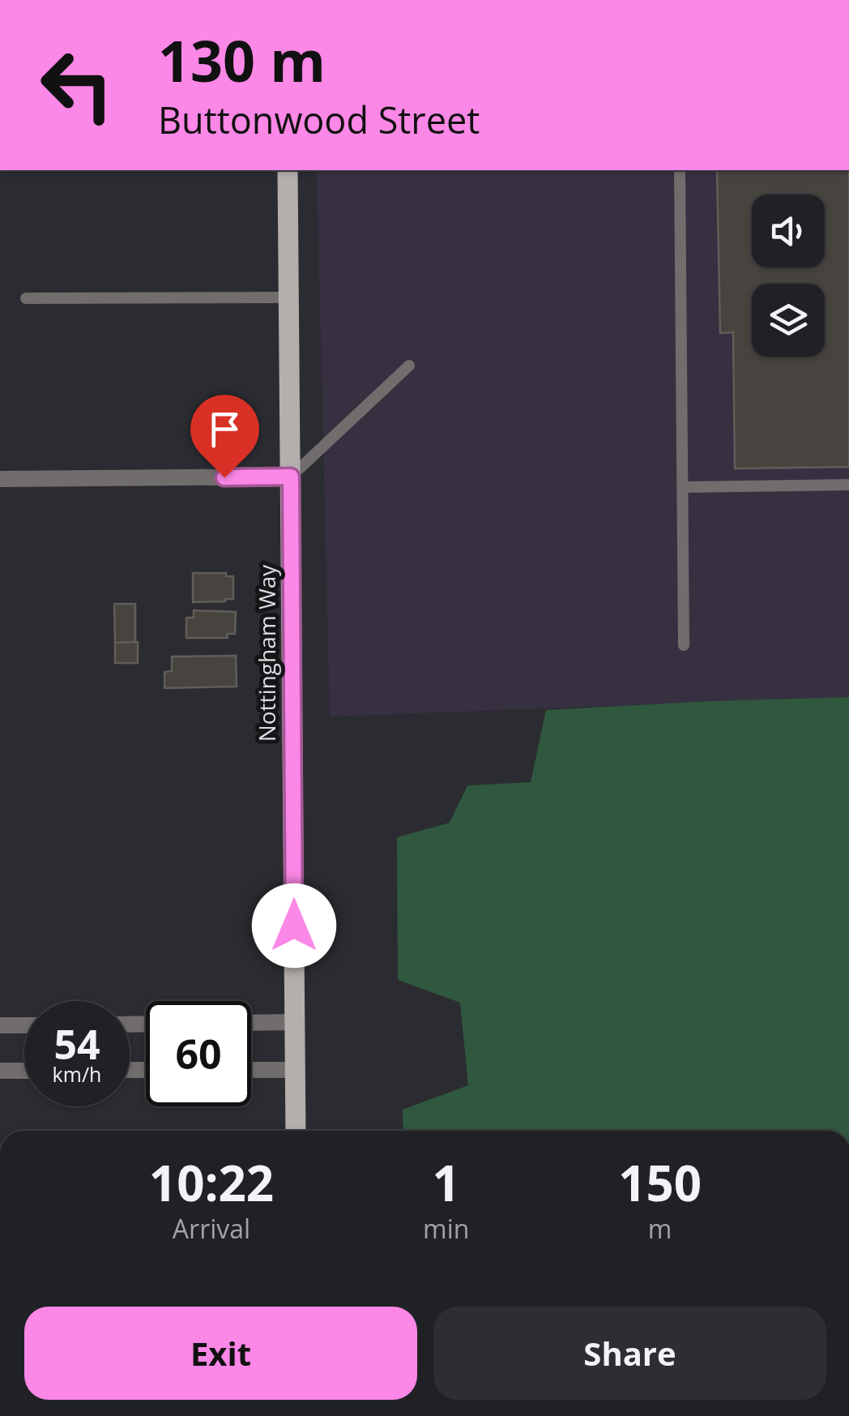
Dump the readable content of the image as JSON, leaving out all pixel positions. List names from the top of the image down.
{
  "streets": {
    "main road": ["Nottingham Way"]
  },
  "page": {
    "turn": ["130 m", "Buttonwood Street"],
    "speed": "54 km/h",
    "limit": "60",
    "eta": [
      "10:22",
      "Arrival",
      "1",
      "min",
      "150",
      "m"
    ],
    "buttons": ["Exit", "Share"]
  }
}
